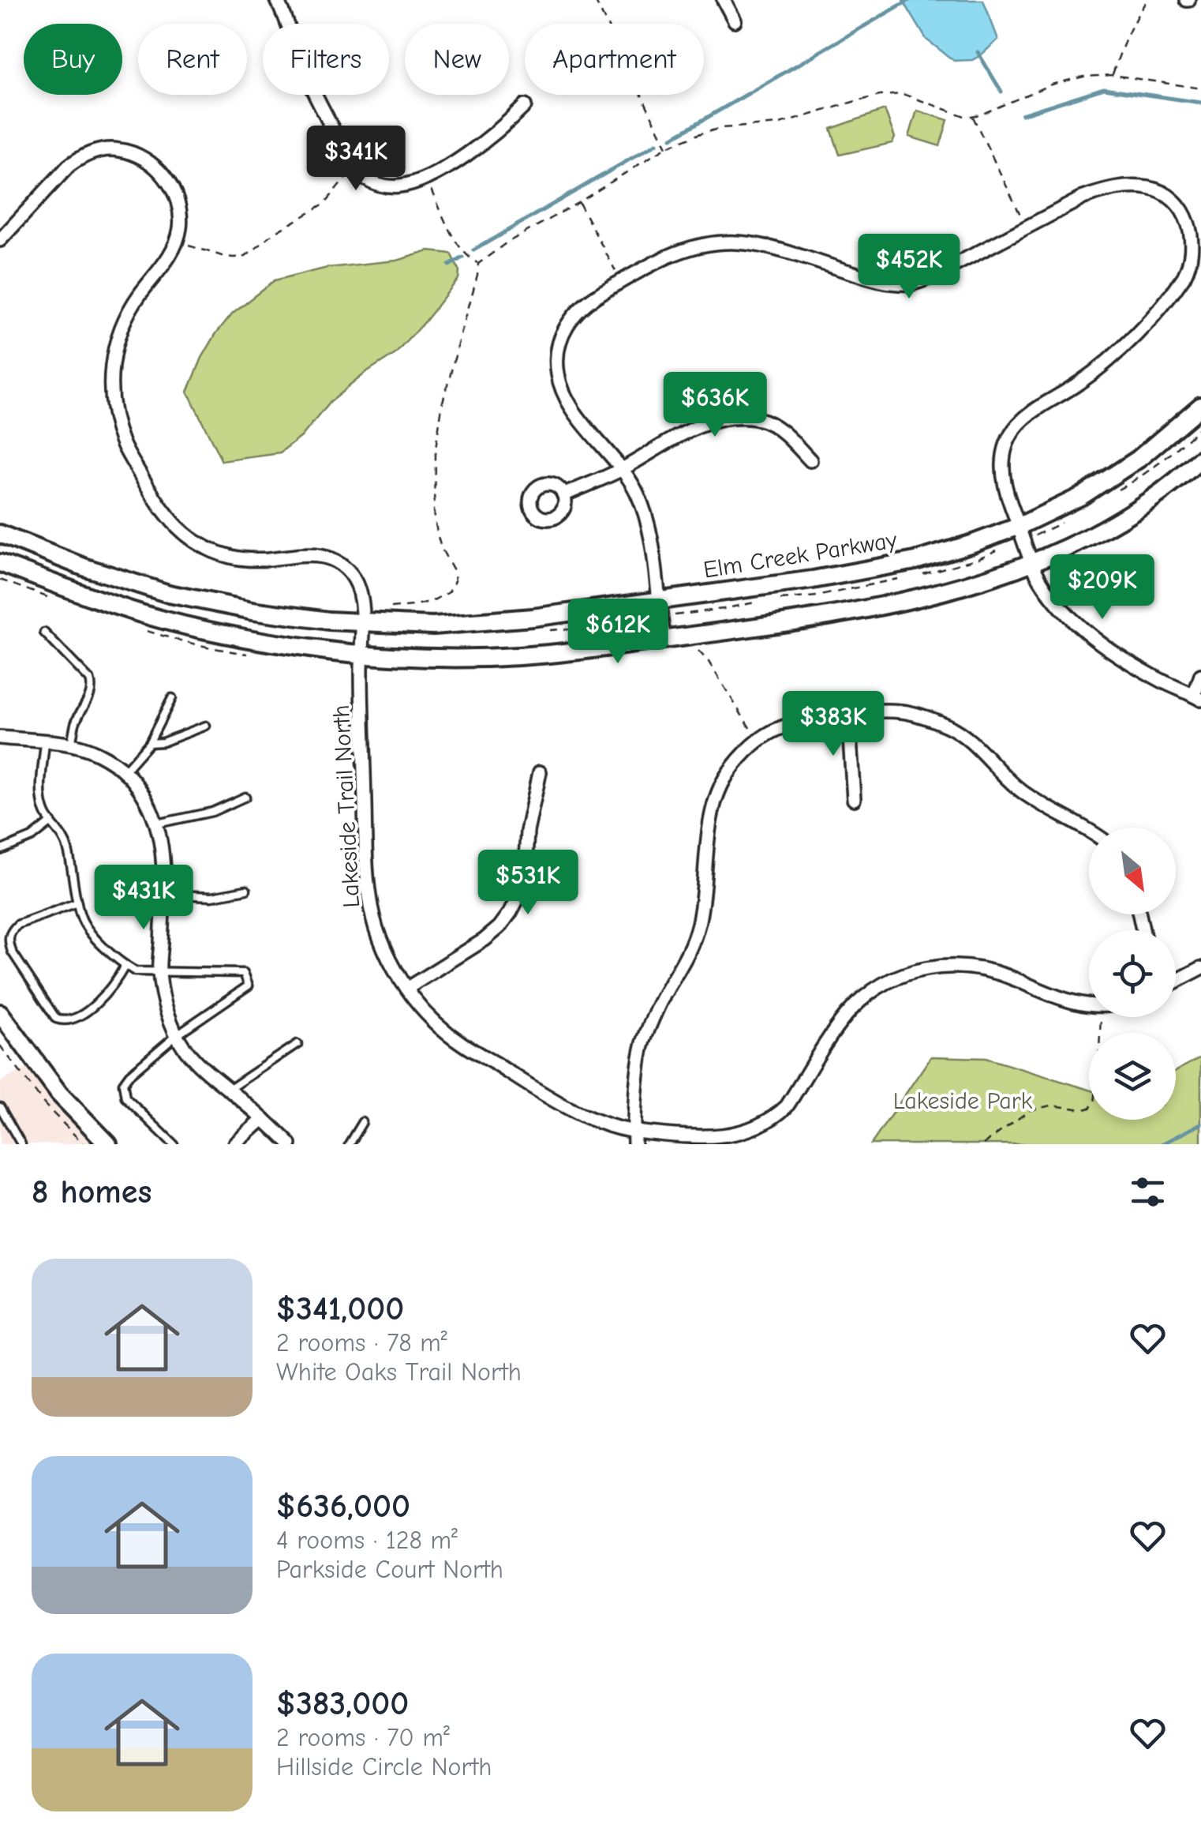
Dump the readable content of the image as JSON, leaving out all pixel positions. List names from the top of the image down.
{
  "streets": {
    "street": ["Elm Creek Parkway", "Lakeside Trail North"]
  },
  "crossings": [
    ["Elm Creek Parkway", "Lakeside Trail North"]
  ],
  "parks": ["Lakeside Park"],
  "north": "bottom right",
  "page": {
    "chip": [
      "Buy",
      "Rent",
      "Filters",
      "New",
      "Apartment"
    ],
    "price": [
      "$341K",
      "$452K",
      "$636K",
      "$209K",
      "$612K",
      "$383K",
      "$531K",
      "$431K"
    ],
    "heading": "8 homes",
    "list": [
      {
        "name": "$341,000",
        "note": "2 rooms · 78 m² · White Oaks Trail North"
      },
      {
        "name": "$636,000",
        "note": "4 rooms · 128 m² · Parkside Court North"
      },
      {
        "name": "$383,000",
        "note": "2 rooms · 70 m² · Hillside Circle North"
      }
    ]
  }
}
